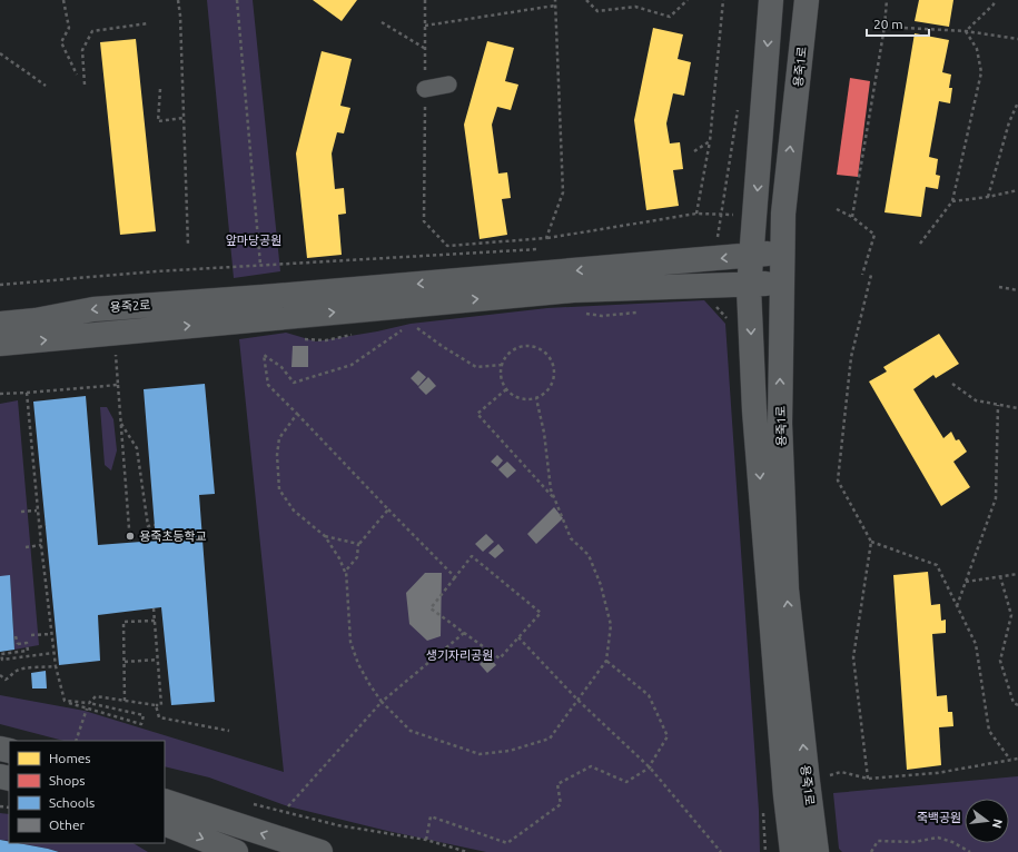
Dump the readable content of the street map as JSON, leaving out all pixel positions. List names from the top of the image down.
{
  "streets": {
    "street": ["용죽1로", "용죽2로"]
  },
  "crossings": [
    ["용죽1로", "용죽2로"]
  ],
  "parks": ["앞마당공원", "생기자리공원", "죽백공원"],
  "places": ["용죽초등학교"],
  "legend": [
    "Homes",
    "Shops",
    "Schools",
    "Other"
  ],
  "scale_bar": "20 m",
  "north": "right"
}
